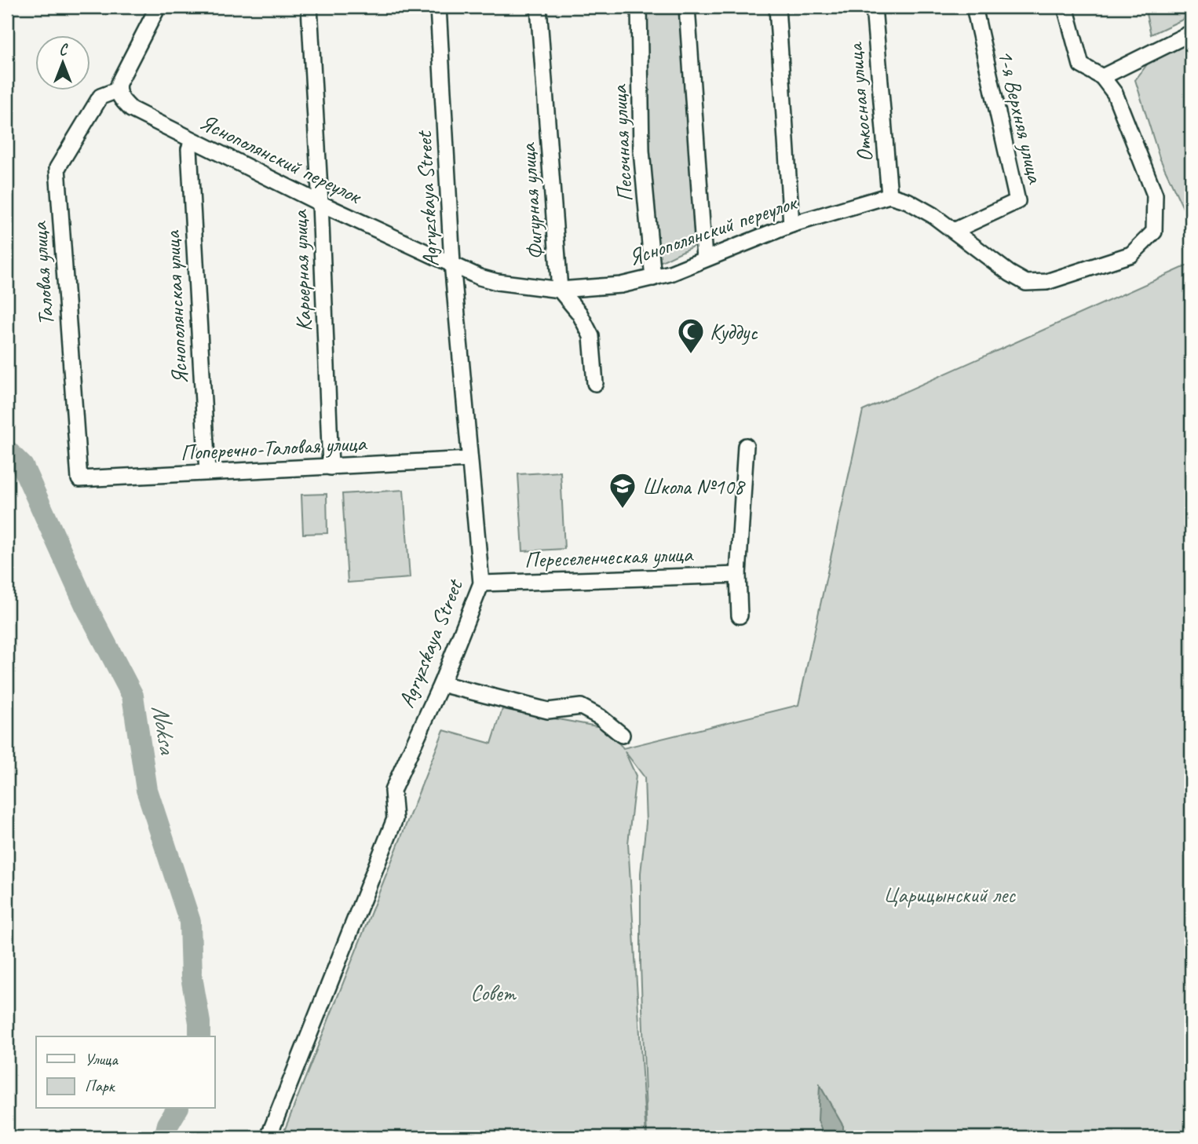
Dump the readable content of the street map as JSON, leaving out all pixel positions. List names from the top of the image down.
{
  "streets": {
    "street": [
      "Откосная улица",
      "1-я Верхняя улица",
      "Песочная улица",
      "Яснополянский переулок",
      "Agryzskaya Street",
      "Фигурная улица",
      "Карьерная улица",
      "Таловая улица",
      "Яснополянская улица",
      "Поперечно-Таловая улица",
      "Переселенческая улица"
    ]
  },
  "crossings": [
    ["Откосная улица", "Яснополянский переулок"],
    ["Песочная улица", "Яснополянский переулок"],
    ["Яснополянский переулок", "Agryzskaya Street"],
    ["Яснополянский переулок", "Фигурная улица"],
    ["Яснополянский переулок", "Карьерная улица"],
    ["Яснополянский переулок", "Таловая улица"],
    ["Яснополянский переулок", "Яснополянская улица"],
    ["Agryzskaya Street", "Поперечно-Таловая улица"],
    ["Agryzskaya Street", "Переселенческая улица"],
    ["Карьерная улица", "Поперечно-Таловая улица"],
    ["Таловая улица", "Поперечно-Таловая улица"],
    ["Яснополянская улица", "Поперечно-Таловая улица"]
  ],
  "water": ["Noksa"],
  "parks": ["Царицынский лес", "Совет"],
  "places": {
    "mosque": ["Куддус"],
    "school or university": ["Школа №108"]
  },
  "legend": ["Улица", "Парк"],
  "north": "top"
}
